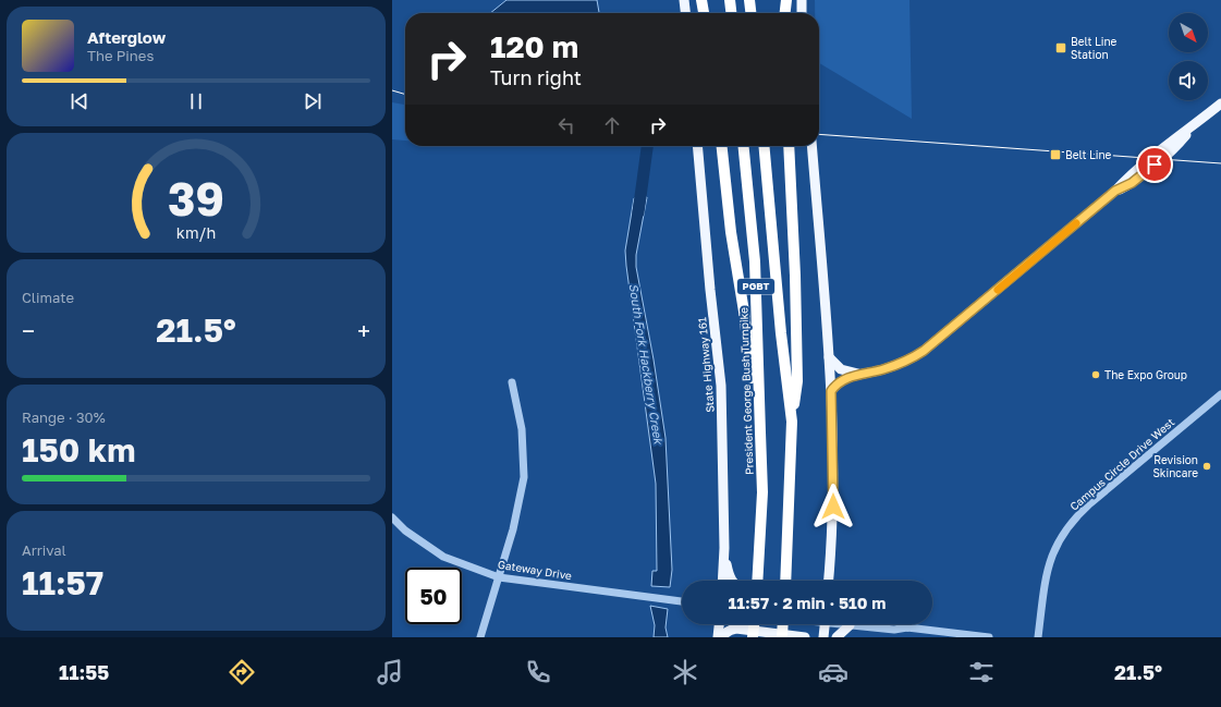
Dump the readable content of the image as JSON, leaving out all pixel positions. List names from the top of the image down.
{
  "streets": {
    "highway": ["PGBT", "President George Bush Turnpike"],
    "main road": ["State Highway 161"],
    "street": ["Campus Circle Drive West", "Gateway Drive"]
  },
  "water": ["South Fork Hackberry Creek"],
  "places": {
    "transit": ["Belt Line Station", "Belt Line"],
    "other": ["The Expo Group", "Revision Skincare"]
  },
  "north": "bottom right",
  "page": {
    "turn": ["120 m", "Turn right"],
    "song": ["Afterglow", "The Pines"],
    "tile": [
      "Climate",
      ["Range · 30%", "150 km"],
      ["Arrival", "11:57"]
    ],
    "heat": ["−", "21.5°", "+"],
    "limit": "50",
    "trip": "11:57 · 2 min · 510 m",
    "tabs": ["11:55", "21.5°"],
    "gauge": ["39", "km/h"]
  }
}
